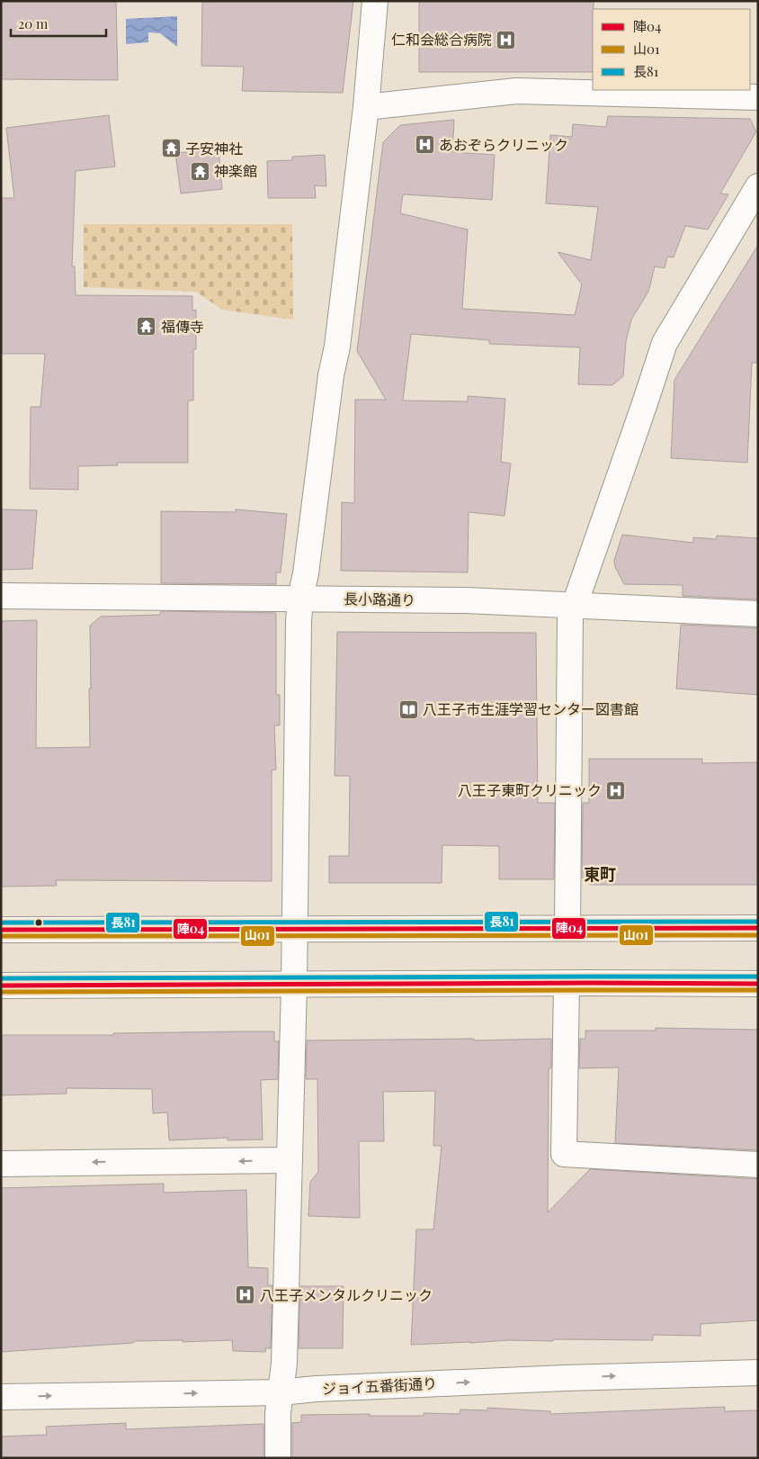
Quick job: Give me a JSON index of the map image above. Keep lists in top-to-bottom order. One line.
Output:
{"streets":{"street":["長小路通り","ジョイ五番街通り"]},"one_way":["ジョイ五番街通り"],"districts":["東町"],"places":{"hospital":["仁和会総合病院","あおぞらクリニック","八王子東町クリニック","八王子メンタルクリニック"],"temple":["子安神社","神楽館","福傳寺"],"library":["八王子市生涯学習センター図書館"]},"lines":["transit line 長81","transit line 陣04","transit line 山01"],"legend":["陣04","山01","長81"],"scale_bar":"20 m"}
